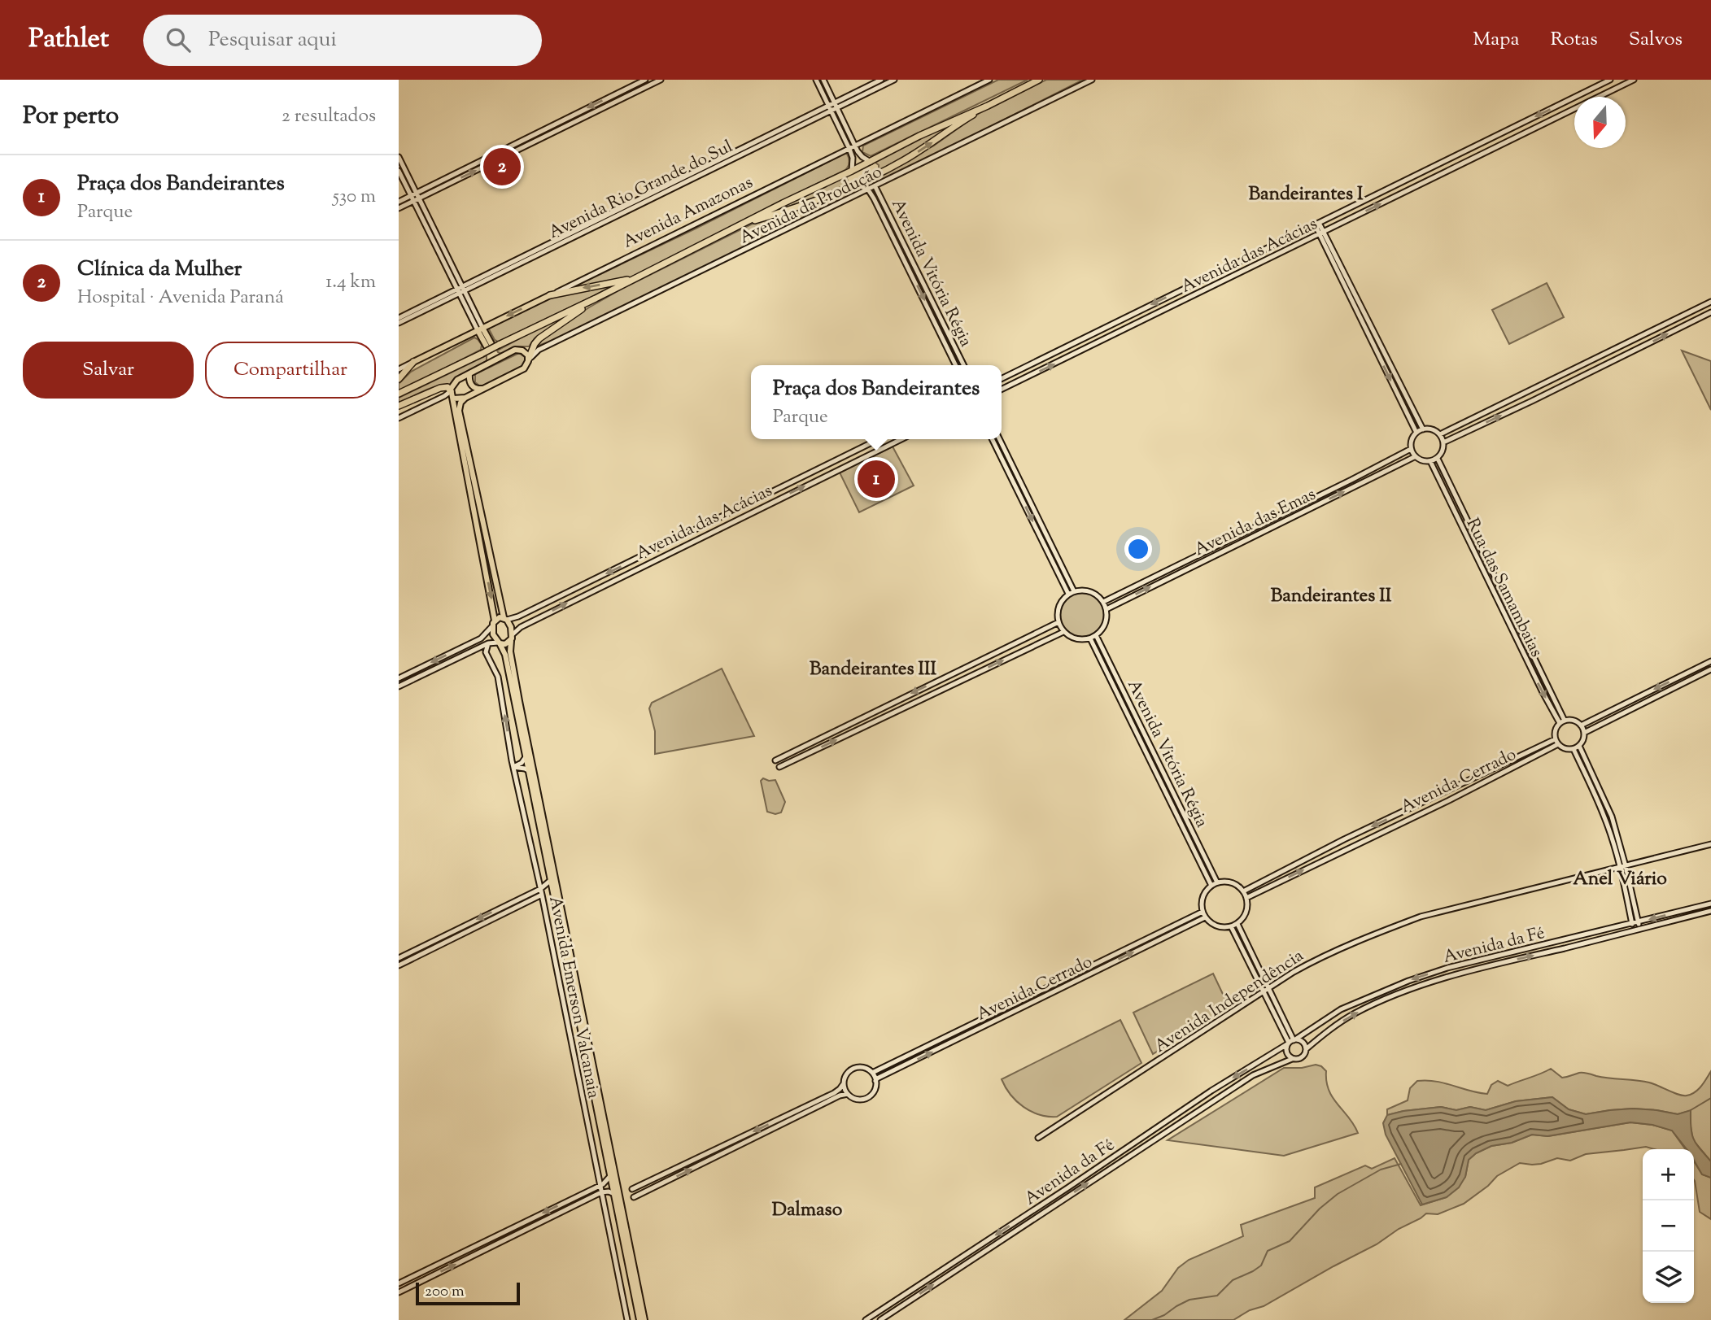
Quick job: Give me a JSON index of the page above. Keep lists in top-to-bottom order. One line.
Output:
{"streets":{"main road":["Avenida Amazonas"],"street":["Avenida Rio Grande do Sul","Avenida da Produção","Avenida das Acácias","Avenida Vitória Régia","Avenida das Emas","Rua das Samambaias","Avenida Cerrado","Avenida da Fé","Avenida Emerson Valcanaia","Avenida Independência"]},"crossings":[["Avenida da Produção","Avenida Vitória Régia"],["Avenida Vitória Régia","Avenida das Emas"],["Avenida Vitória Régia","Avenida Cerrado"],["Avenida das Emas","Rua das Samambaias"],["Rua das Samambaias","Avenida Cerrado"]],"districts":["Bandeirantes I","Bandeirantes II","Bandeirantes III","Anel Viário","Dalmaso"],"scale_bar":"200 m","north":"bottom","page":{"header":"Pathlet","search":"Pesquisar aqui","nav":["Mapa","Rotas","Salvos"],"heading":["Por perto","2 resultados"],"pins":["2","1"],"list":[{"mark":"1","name":"Praça dos Bandeirantes","note":"Parque","value":"530 m"},{"mark":"2","name":"Clínica da Mulher","note":"Hospital · Avenida Paraná","value":"1.4 km"}],"buttons":["Salvar","Compartilhar"],"popup":["Praça dos Bandeirantes","Parque"],"map_buttons":["+","−"],"scale":"200 m"}}
